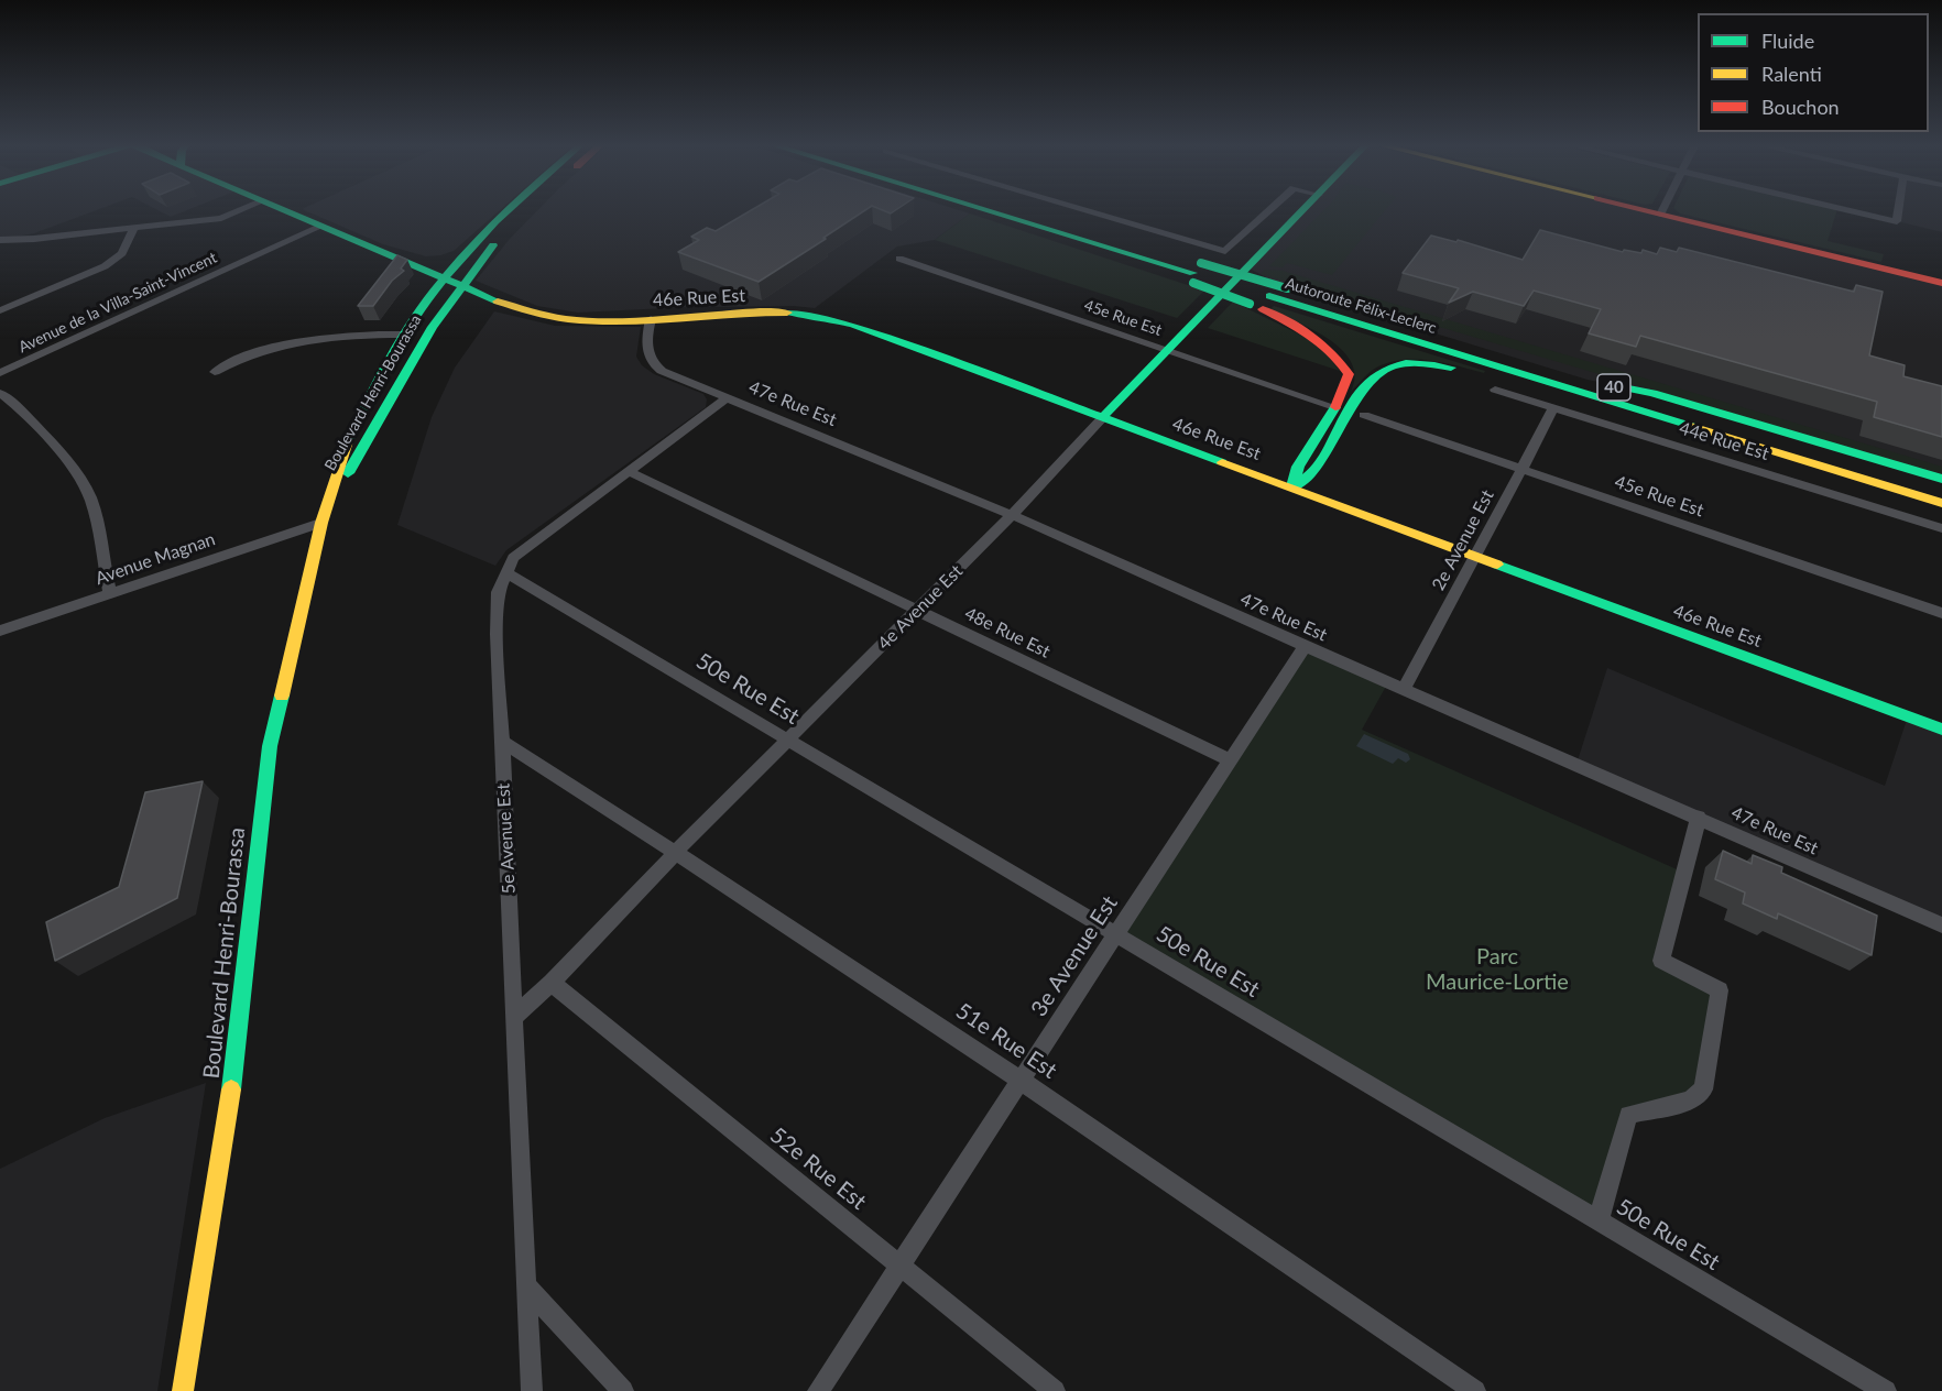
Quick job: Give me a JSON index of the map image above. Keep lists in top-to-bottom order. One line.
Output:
{"streets":{"main road":["46e Rue Est","Autoroute Félix-Leclerc","40","Boulevard Henri-Bourassa","4e Avenue Est"],"street":["Avenue de la Villa-Saint-Vincent","45e Rue Est","47e Rue Est","44e Rue Est","2e Avenue Est","Avenue Magnan","48e Rue Est","50e Rue Est","5e Avenue Est","3e Avenue Est","51e Rue Est","52e Rue Est"]},"crossings":[["46e Rue Est","Avenue de la Villa-Saint-Vincent"],["46e Rue Est","Boulevard Henri-Bourassa"],["46e Rue Est","47e Rue Est"],["46e Rue Est","2e Avenue Est"],["46e Rue Est","4e Avenue Est"],["45e Rue Est","2e Avenue Est"],["45e Rue Est","4e Avenue Est"],["Boulevard Henri-Bourassa","Avenue Magnan"],["47e Rue Est","2e Avenue Est"],["47e Rue Est","4e Avenue Est"],["47e Rue Est","5e Avenue Est"],["47e Rue Est","3e Avenue Est"],["44e Rue Est","2e Avenue Est"],["4e Avenue Est","48e Rue Est"],["4e Avenue Est","50e Rue Est"],["4e Avenue Est","5e Avenue Est"],["4e Avenue Est","51e Rue Est"],["4e Avenue Est","52e Rue Est"],["48e Rue Est","5e Avenue Est"],["48e Rue Est","3e Avenue Est"],["50e Rue Est","5e Avenue Est"],["50e Rue Est","3e Avenue Est"],["5e Avenue Est","51e Rue Est"],["3e Avenue Est","51e Rue Est"],["3e Avenue Est","52e Rue Est"]],"parks":["Parc Maurice-Lortie"],"legend":["Fluide","Ralenti","Bouchon"]}
